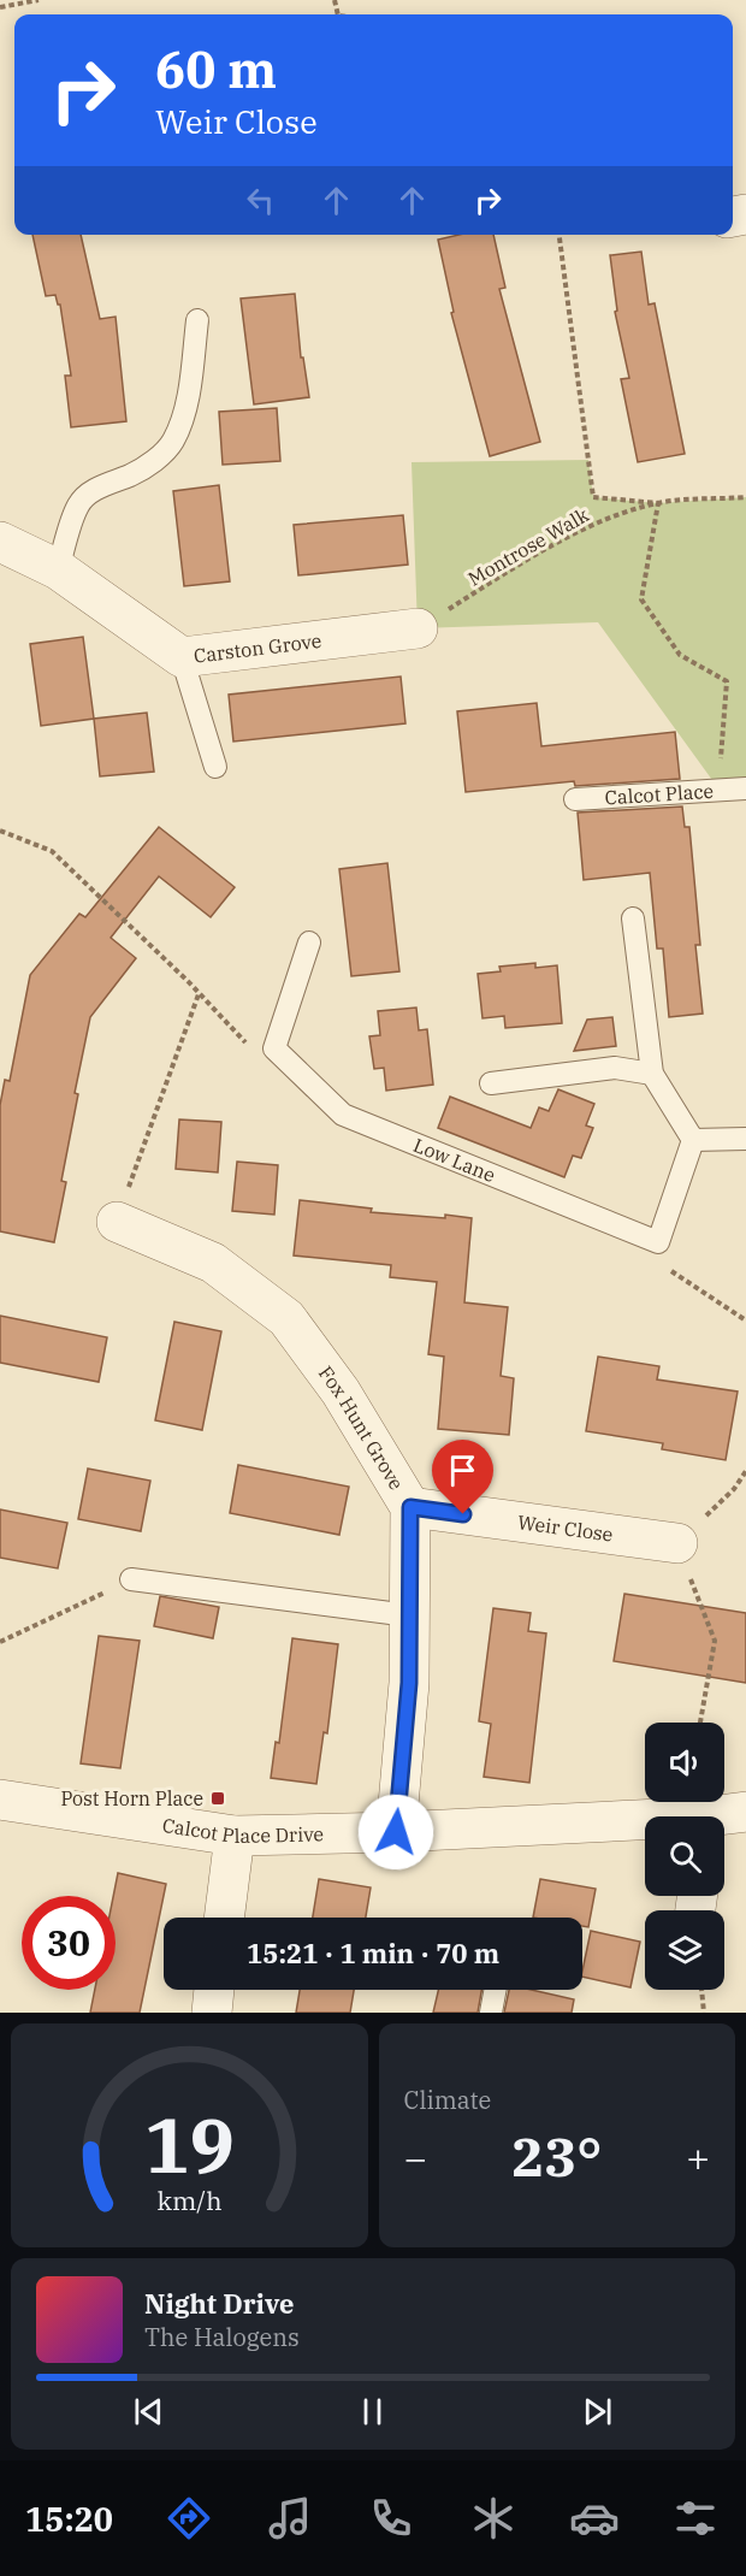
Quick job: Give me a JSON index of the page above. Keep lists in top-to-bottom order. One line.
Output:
{"streets":{"street":["Carston Grove","Fox Hunt Grove","Weir Close","Calcot Place Drive"],"lane":["Calcot Place","Low Lane"],"path":["Montrose Walk"]},"crossings":[["Montrose Walk","Carston Grove"],["Fox Hunt Grove","Weir Close"],["Fox Hunt Grove","Calcot Place Drive"]],"places":{"transit":["Post Horn Place"]},"page":{"turn":["60 m","Weir Close"],"limit":"30","trip":"15:21 · 1 min · 70 m","tile":"Climate","heat":["−","23°","+"],"song":["Night Drive","The Halogens"],"tabs":"15:20","gauge":["19","km/h"]}}
